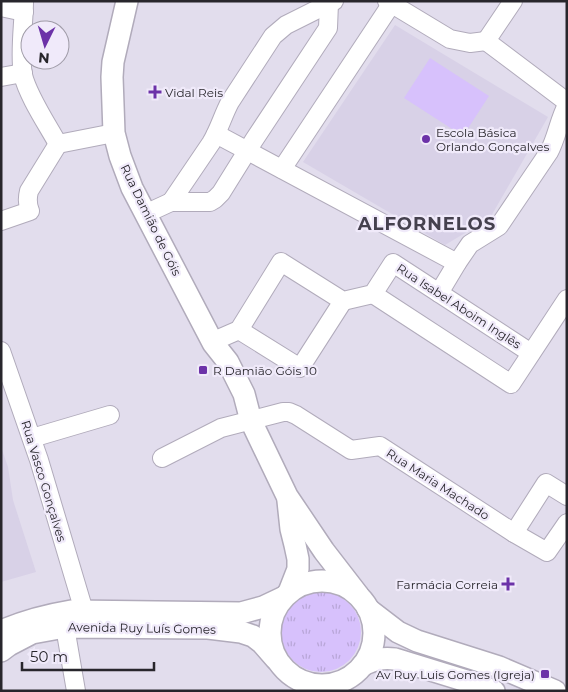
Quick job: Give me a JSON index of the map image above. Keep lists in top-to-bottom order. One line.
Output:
{"streets":{"street":["Rua Damião de Góis","Rua Isabel Aboim Inglês","Rua Vasco Gonçalves","Rua Maria Machado","Avenida Ruy Luís Gomes"]},"crossings":[["Rua Damião de Góis","Rua Maria Machado"],["Rua Damião de Góis","Avenida Ruy Luís Gomes"],["Rua Vasco Gonçalves","Avenida Ruy Luís Gomes"]],"districts":["ALFORNELOS"],"places":{"health":["Vidal Reis","Farmácia Correia"],"other":["Escola Básica Orlando Gonçalves"],"transit":["R Damião Góis 10","Av Ruy Luis Gomes (Igreja)"]},"scale_bar":"50 m","north":"bottom"}
